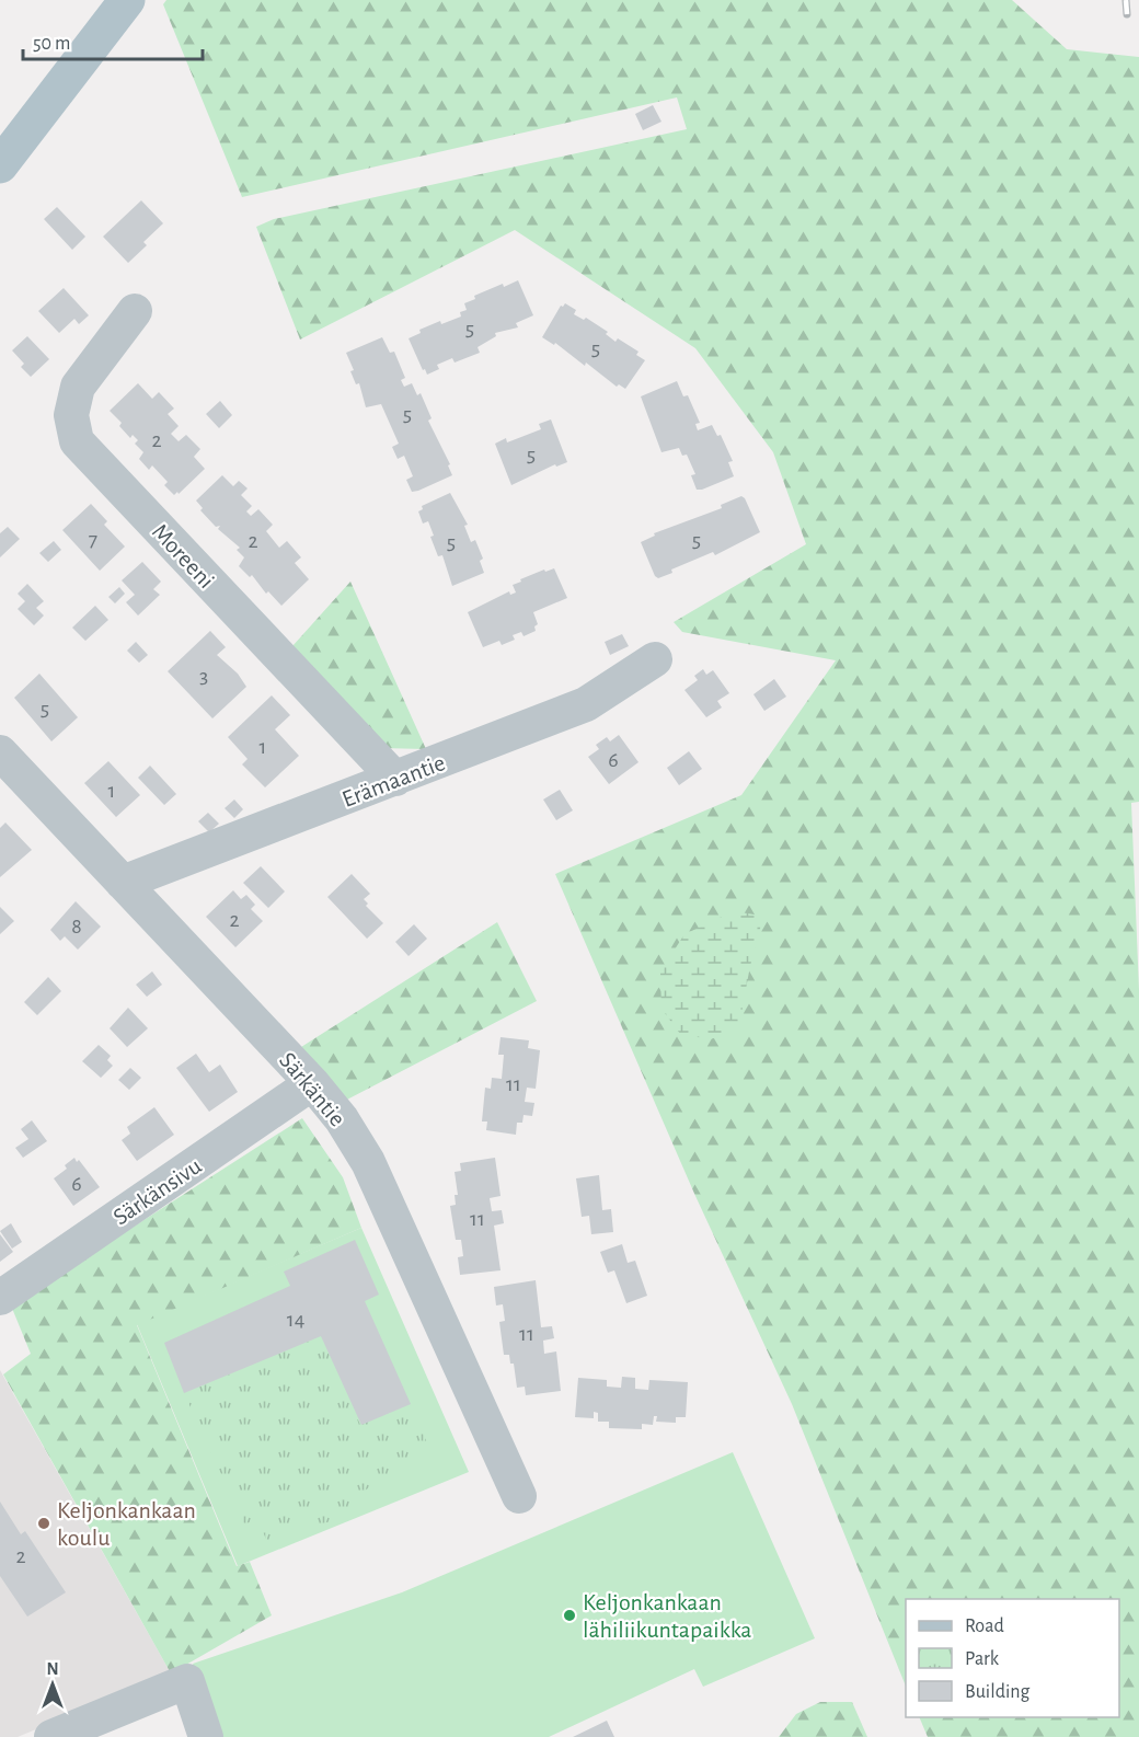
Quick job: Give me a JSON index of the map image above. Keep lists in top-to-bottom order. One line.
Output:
{"streets":{"street":["Moreeni","Erämaantie","Särkäntie","Särkänsivu"]},"crossings":[["Moreeni","Erämaantie"],["Erämaantie","Särkäntie"],["Särkäntie","Särkänsivu"]],"places":["Keljonkankaan koulu","Keljonkankaan lähiliikuntapaikka"],"house_numbers":["5","5","5","2","5","7","5","2","5","3","5","1","6","1","2","8","11","6","11","14","11","2"],"legend":["Road","Park","Building"],"scale_bar":"50 m","north":"top"}
